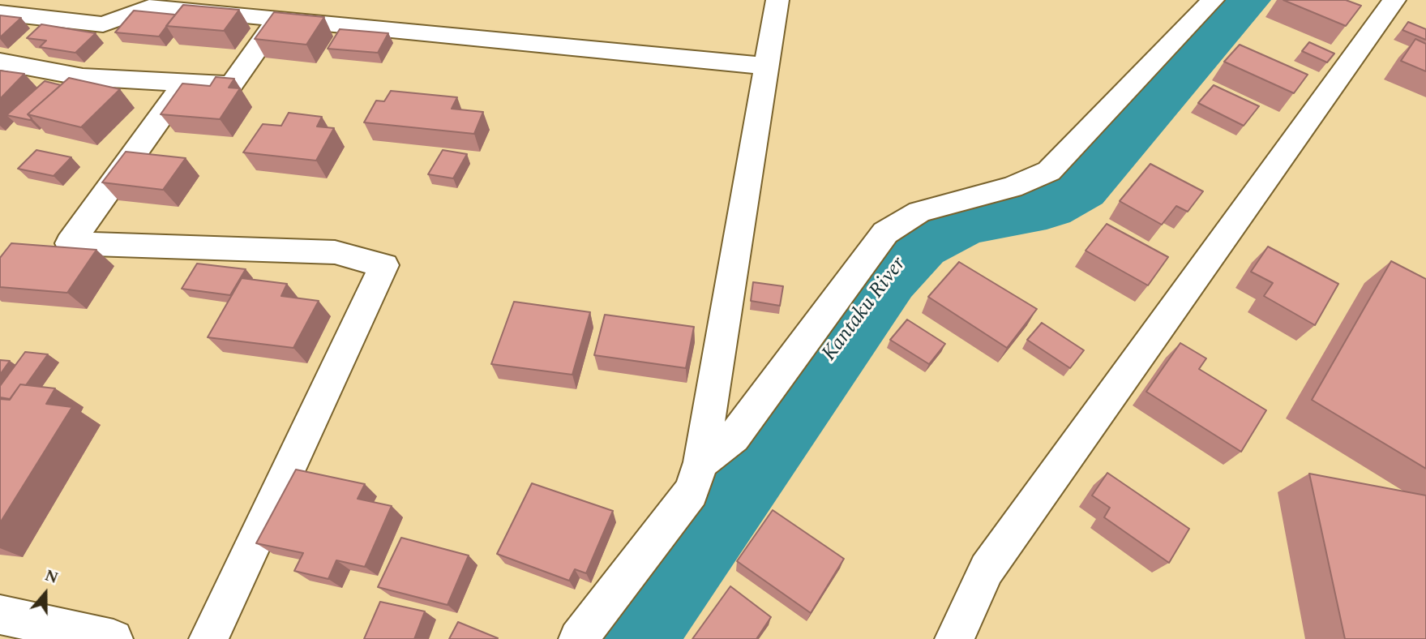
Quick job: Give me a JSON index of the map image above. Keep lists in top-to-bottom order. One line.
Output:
{"water":["Kantaku River"],"north":"top"}
